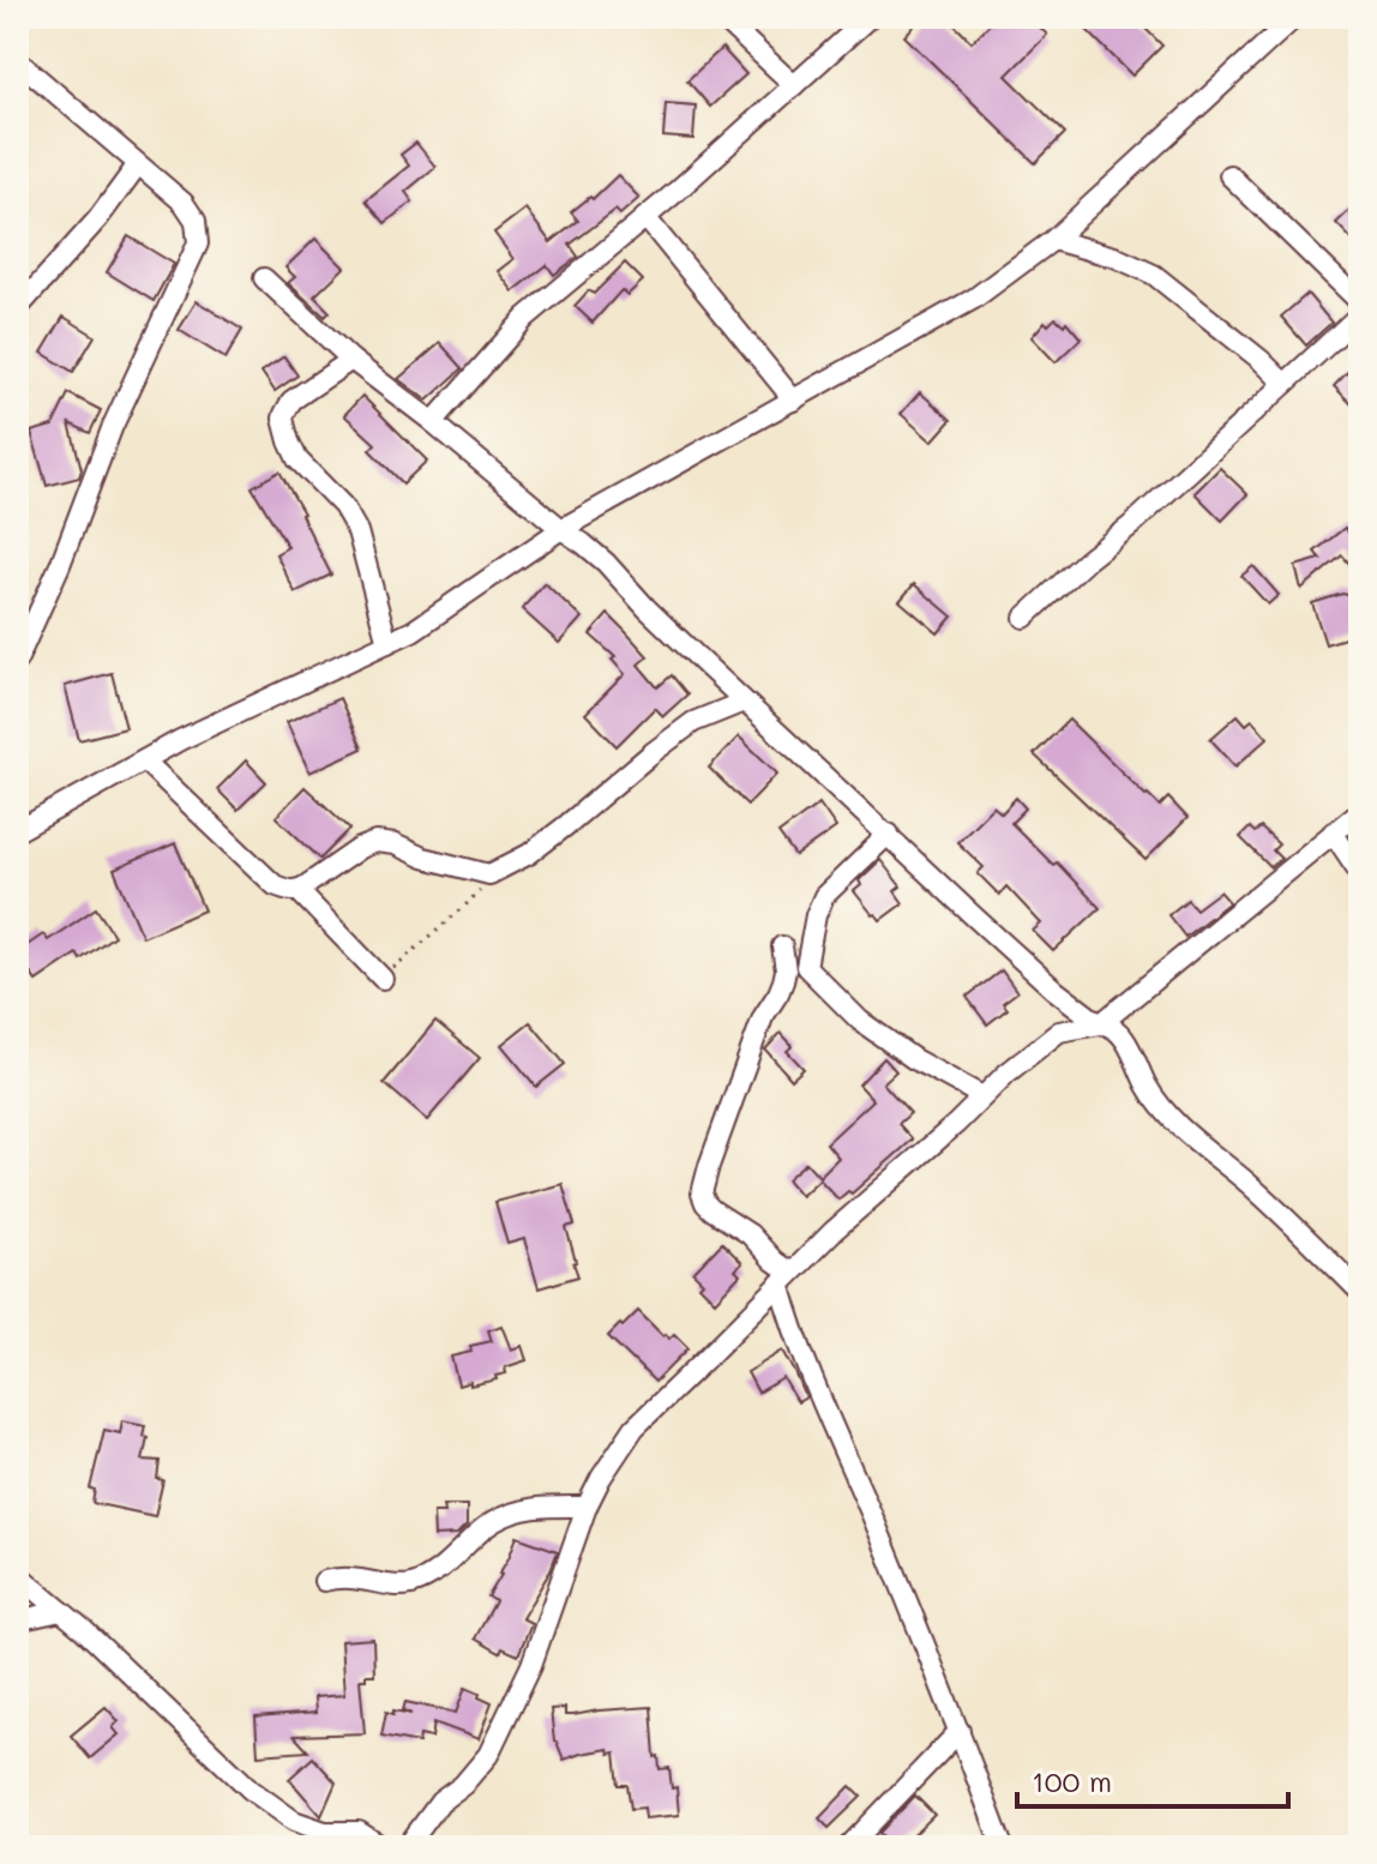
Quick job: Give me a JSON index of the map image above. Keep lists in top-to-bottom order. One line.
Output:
{"scale_bar":"100 m"}
